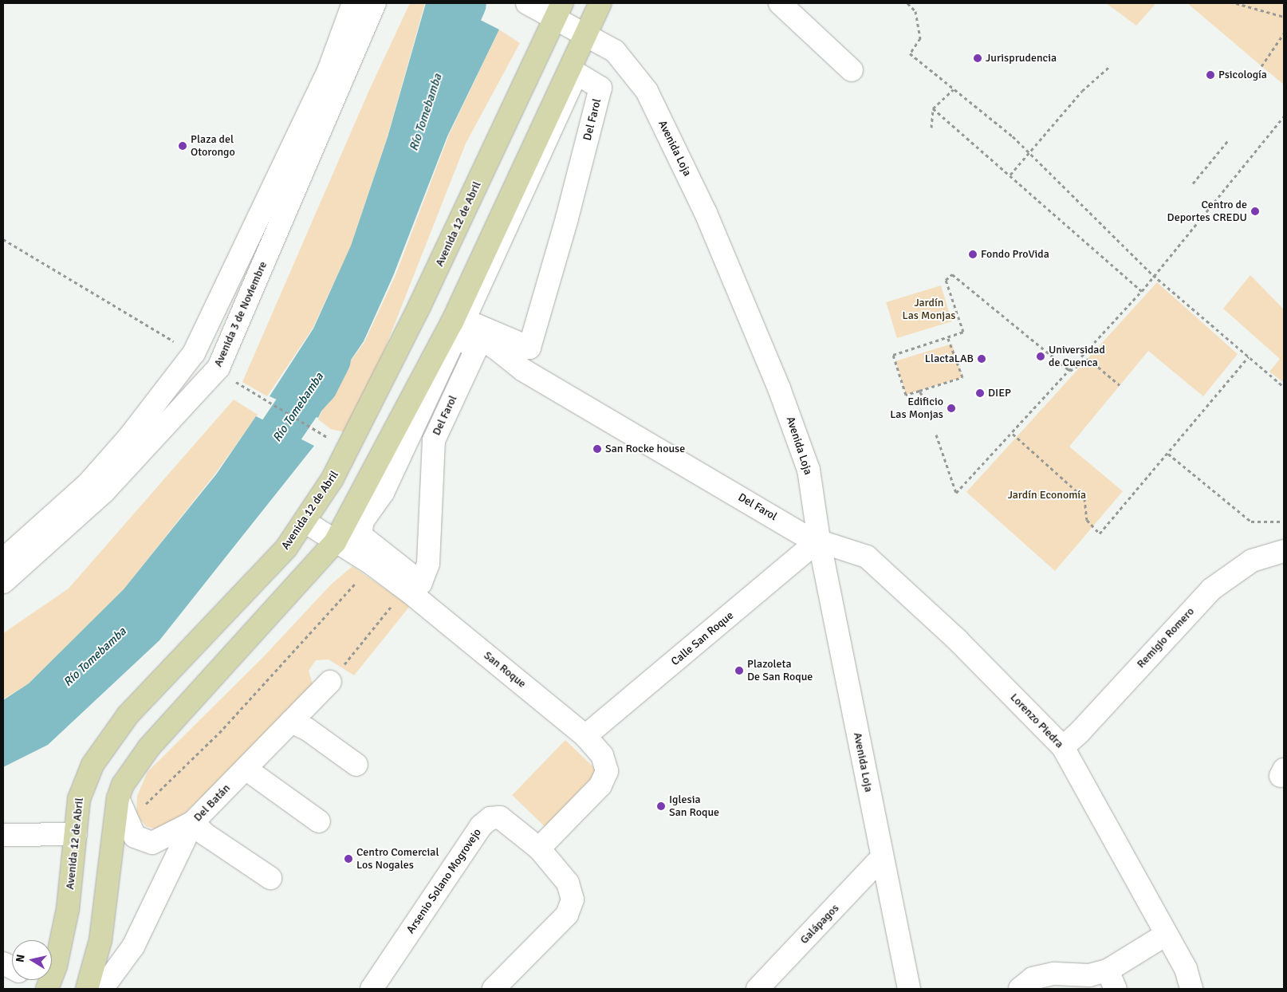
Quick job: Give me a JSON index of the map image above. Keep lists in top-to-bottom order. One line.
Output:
{"streets":{"main road":["Avenida 12 de Abril"],"street":["Del Farol","Avenida Loja","Avenida 3 de Noviembre","Remigio Romero","Calle San Roque","San Roque","Lorenzo Piedra","Del Batán","Arsenio Solano Mogrovejo","Galápagos"]},"crossings":[["Del Farol","Avenida Loja"],["Del Farol","Calle San Roque"],["Del Farol","Lorenzo Piedra"],["Avenida Loja","Avenida 12 de Abril"],["Avenida Loja","Calle San Roque"],["Avenida Loja","Lorenzo Piedra"],["Avenida Loja","Galápagos"],["Avenida 12 de Abril","San Roque"],["Remigio Romero","Lorenzo Piedra"],["Calle San Roque","San Roque"],["Calle San Roque","Lorenzo Piedra"],["San Roque","Arsenio Solano Mogrovejo"]],"water":["Río Tomebamba"],"parks":["Jardín Las Monjas","Jardín Economía"],"places":["Jurisprudencia","Psicología","Plaza del Otorongo","Centro de Deportes CREDU","Fondo ProVida","Universidad de Cuenca","LlactaLAB","DIEP","Edificio Las Monjas","San Rocke house","Plazoleta De San Roque","Iglesia San Roque","Centro Comercial Los Nogales"],"north":"left"}
